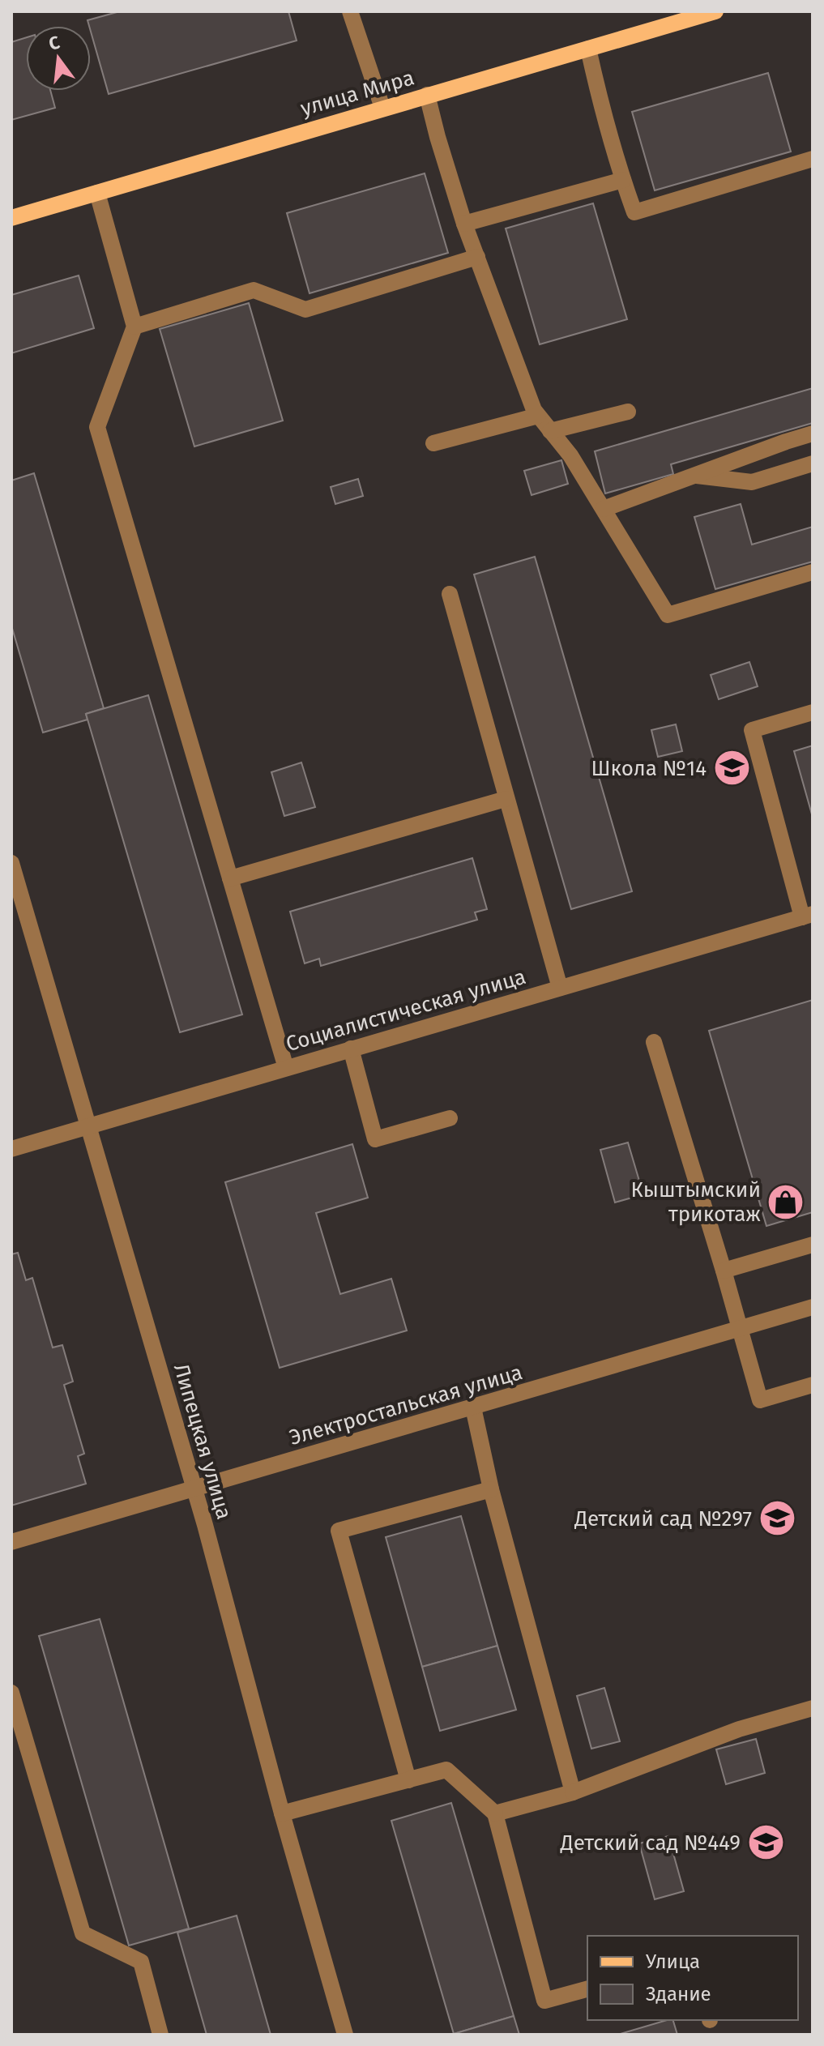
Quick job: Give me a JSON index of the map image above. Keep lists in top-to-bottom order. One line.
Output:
{"streets":{"main road":["улица Мира"],"street":["Социалистическая улица","Электростальская улица","Липецкая улица"]},"crossings":[["Социалистическая улица","Липецкая улица"],["Электростальская улица","Липецкая улица"]],"places":{"school or university":["Школа №14","Детский сад №297","Детский сад №449"],"shop":["Кыштымский трикотаж"]},"legend":["Улица","Здание"],"north":"top"}
